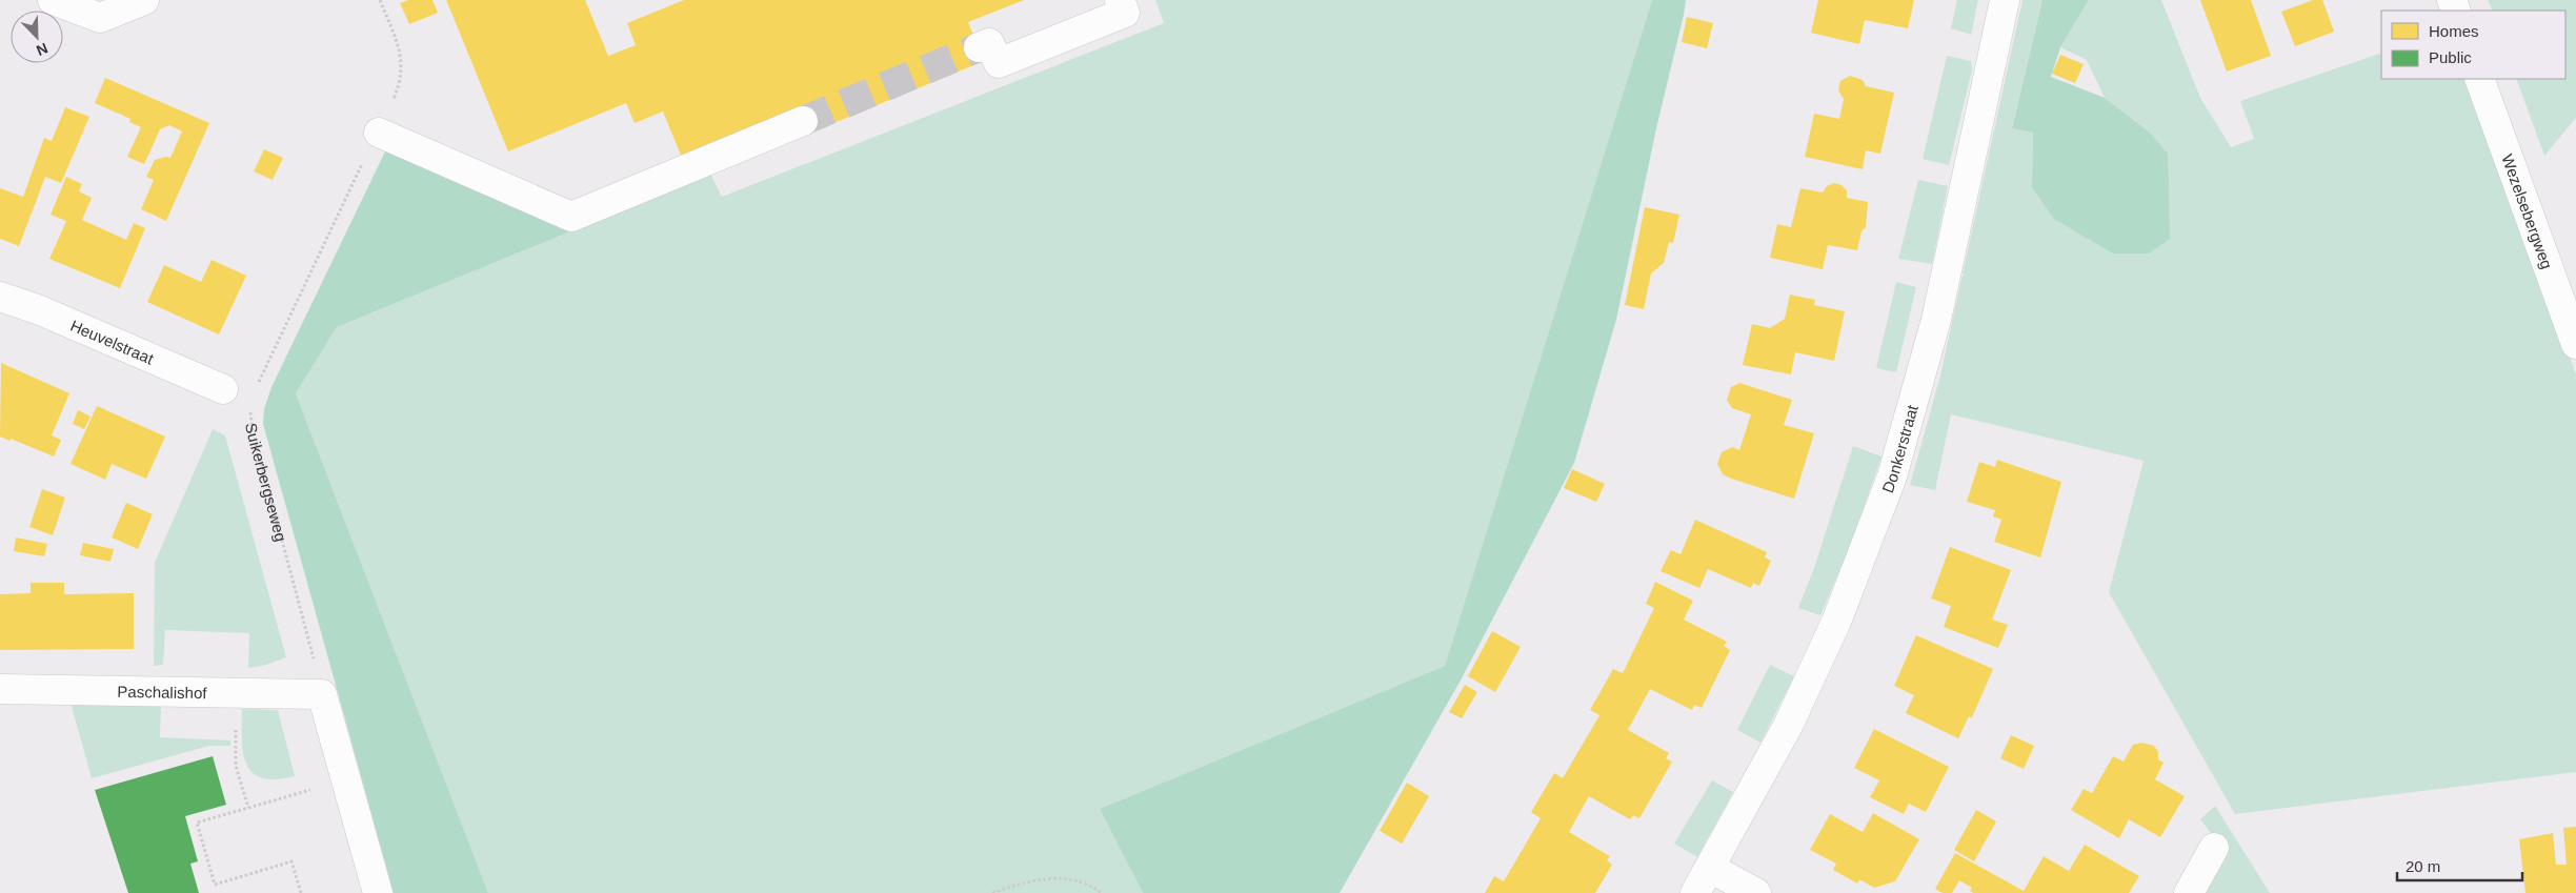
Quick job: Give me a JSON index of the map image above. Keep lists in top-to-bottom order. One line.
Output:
{"streets":{"street":["Wezelsebergweg","Heuvelstraat","Donkerstraat","Paschalishof"],"path":["Suikerbergseweg"]},"crossings":[["Suikerbergseweg","Paschalishof"]],"legend":["Homes","Public"],"scale_bar":"20 m","north":"bottom right"}
